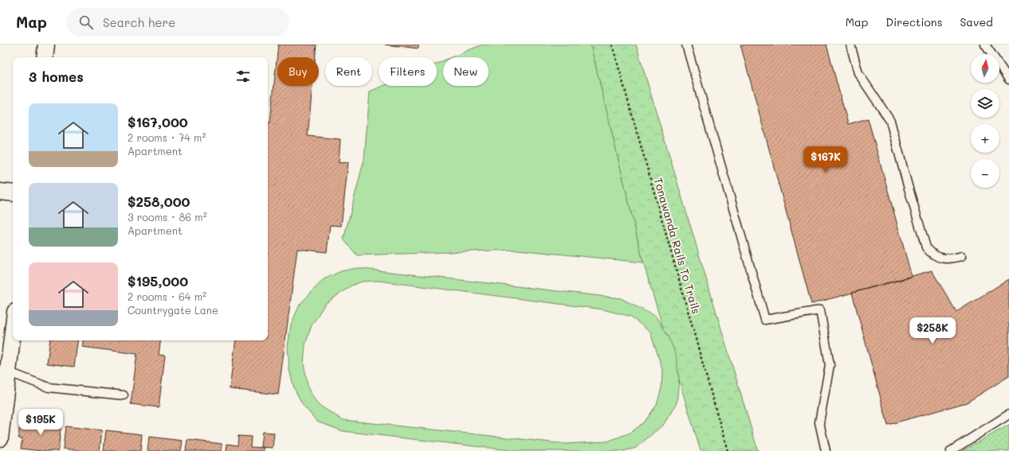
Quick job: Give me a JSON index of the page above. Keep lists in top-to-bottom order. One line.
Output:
{"streets":{"path":["Tonawanda Rails To Trails"]},"north":"top","page":{"header":"Map","search":"Search here","nav":["Map","Directions","Saved"],"map_buttons":["+","−"],"chip":["Buy","Rent","Filters","New"],"heading":"3 homes","list":[{"name":"$167,000","note":"2 rooms · 74 m² · Apartment"},{"name":"$258,000","note":"3 rooms · 86 m² · Apartment"},{"name":"$195,000","note":"2 rooms · 64 m² · Countrygate Lane"}],"price":["$167K","$258K","$195K"]}}
